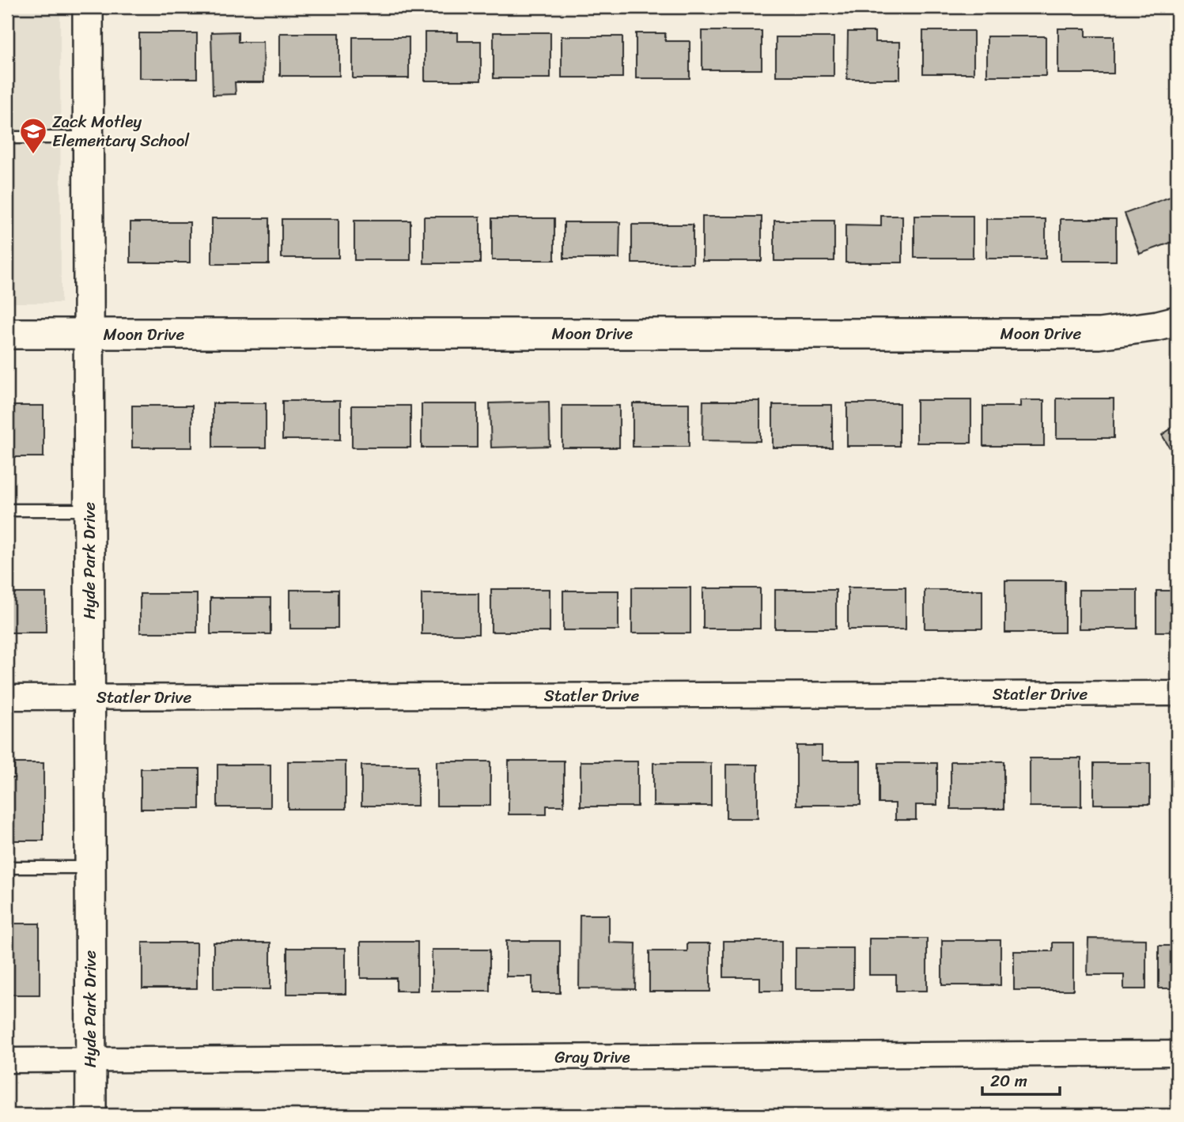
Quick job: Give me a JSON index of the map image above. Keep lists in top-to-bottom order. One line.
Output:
{"streets":{"street":["Moon Drive","Hyde Park Drive","Statler Drive","Gray Drive"]},"crossings":[["Moon Drive","Hyde Park Drive"],["Hyde Park Drive","Statler Drive"],["Hyde Park Drive","Gray Drive"]],"places":{"school or university":["Zack Motley Elementary School"]},"scale_bar":"20 m"}
